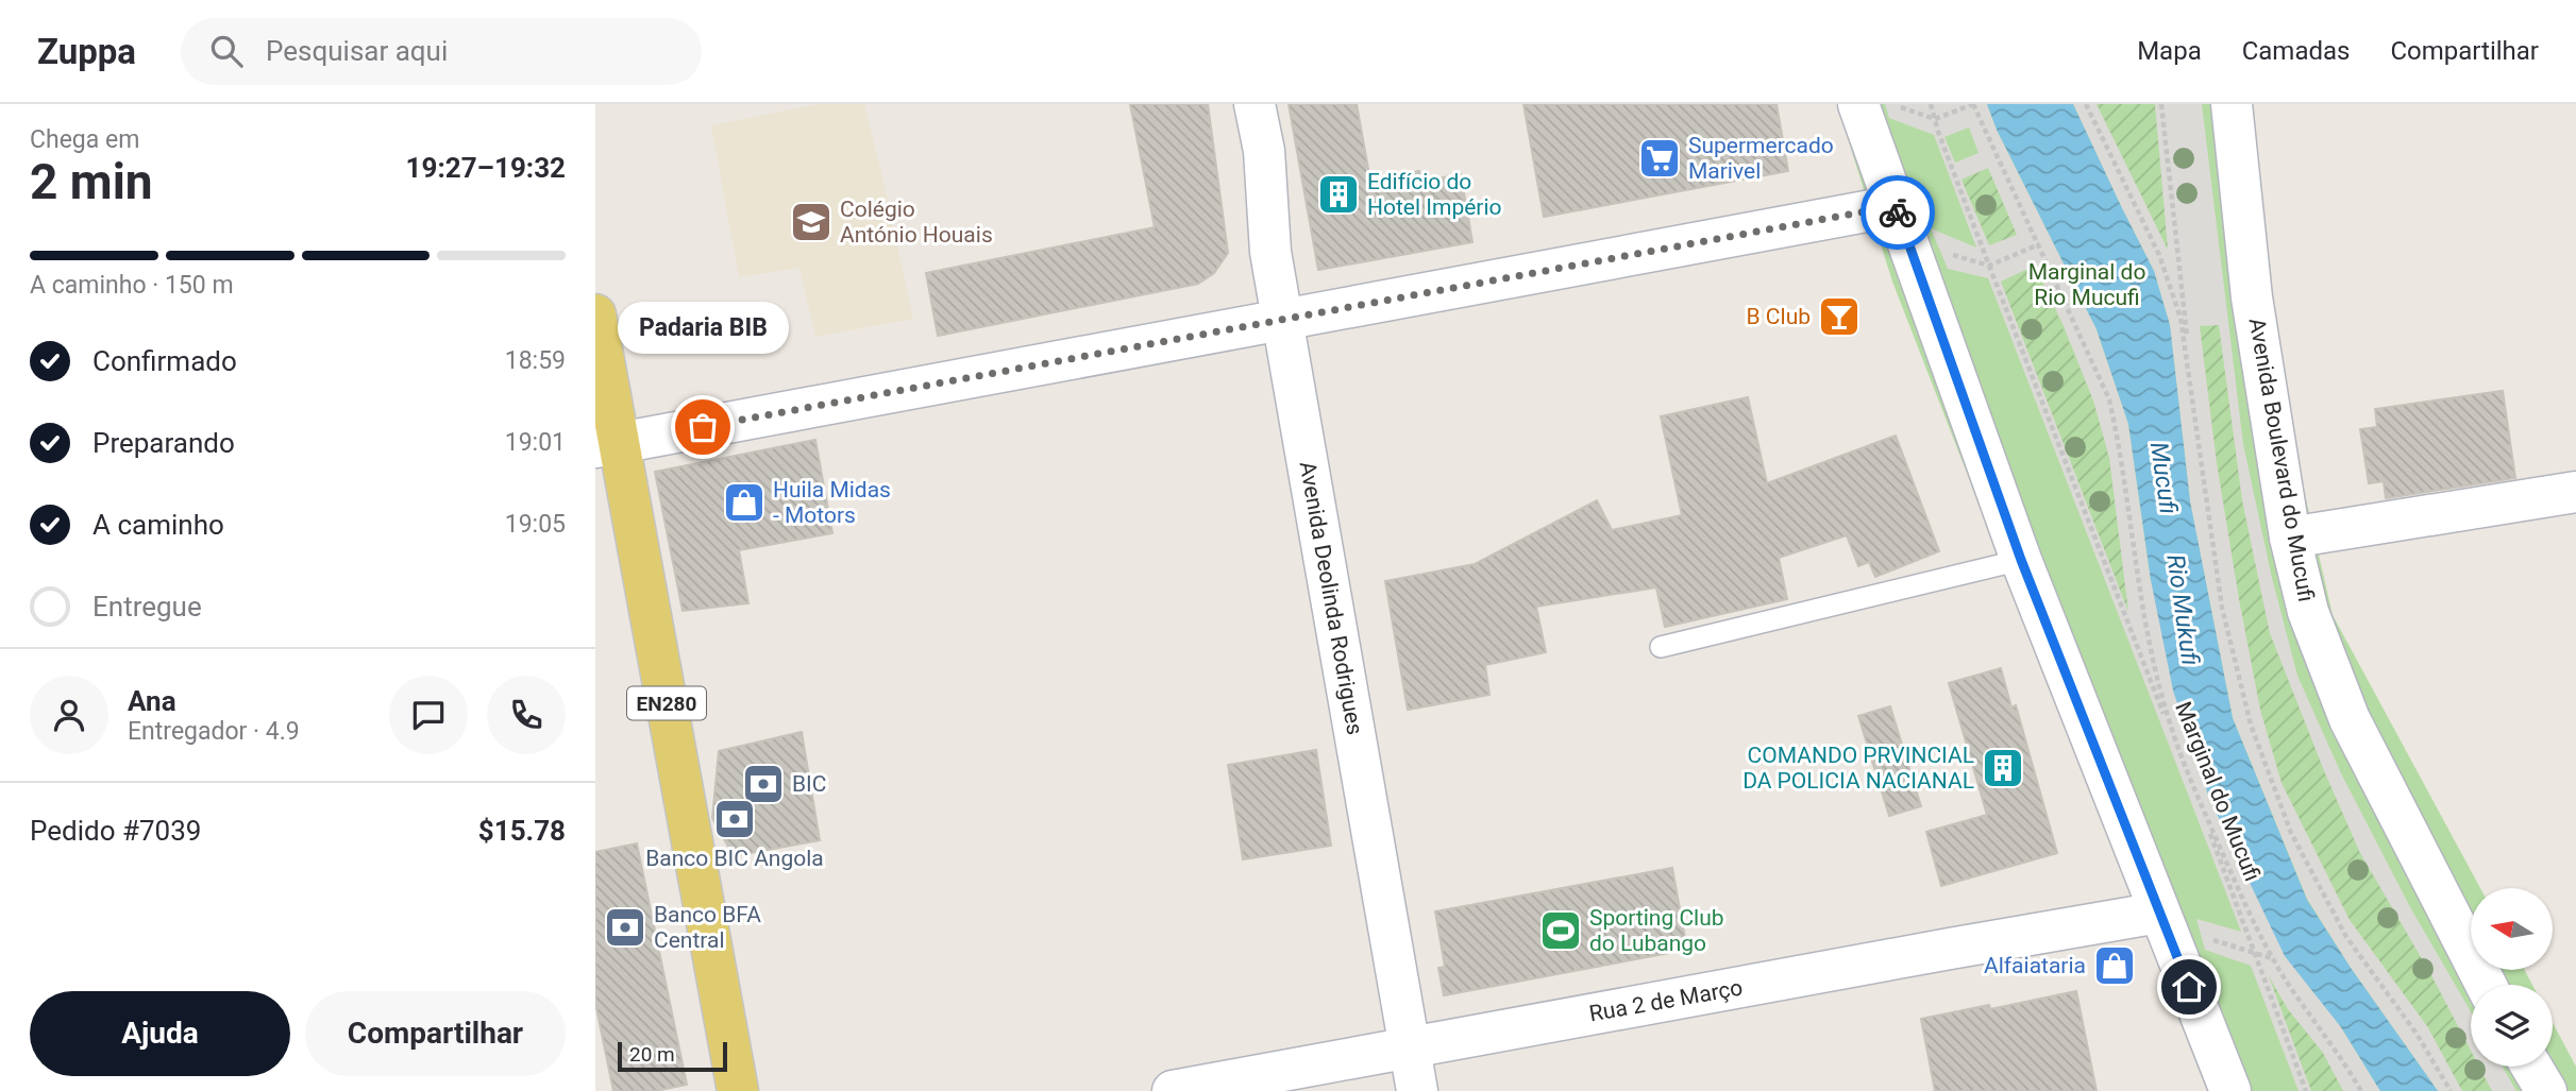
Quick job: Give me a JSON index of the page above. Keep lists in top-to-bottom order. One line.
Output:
{"streets":{"main road":["EN280"],"street":["Avenida Boulevard do Mucufi","Avenida Deolinda Rodrigues","Rua 2 de Março"],"path":["Marginal do Mucufi"]},"crossings":[["Avenida Deolinda Rodrigues","Rua 2 de Março"]],"water":["Mucufi","Rio Mukufi"],"parks":["Marginal do Rio Mucufi"],"places":{"supermarket":["Supermercado Marivel"],"building":["Edifício do Hotel Império","COMANDO PRVINCIAL DA POLICIA NACIANAL"],"school or university":["Colégio António Houais"],"bar":["B Club"],"other":["Padaria BIB"],"shop":["Huila Midas - Motors","Alfaiataria"],"bank":["BIC","Banco BIC Angola","Banco BFA Central"],"sports":["Sporting Club do Lubango"]},"scale_bar":"20 m","north":"left","page":{"header":"Zuppa","search":"Pesquisar aqui","nav":["Mapa","Camadas","Compartilhar"],"heading":["2 min","Chega em","19:27–19:32"],"panel":["Ana","Entregador · 4.9","Pedido #7039","$15.78"],"bar":"A caminho · 150 m","bubble":"Padaria BIB","list":[["Confirmado","18:59"],["Preparando","19:01"],["A caminho","19:05"],"Entregue"],"buttons":["Ajuda","Compartilhar"],"scale":"20 m"}}
